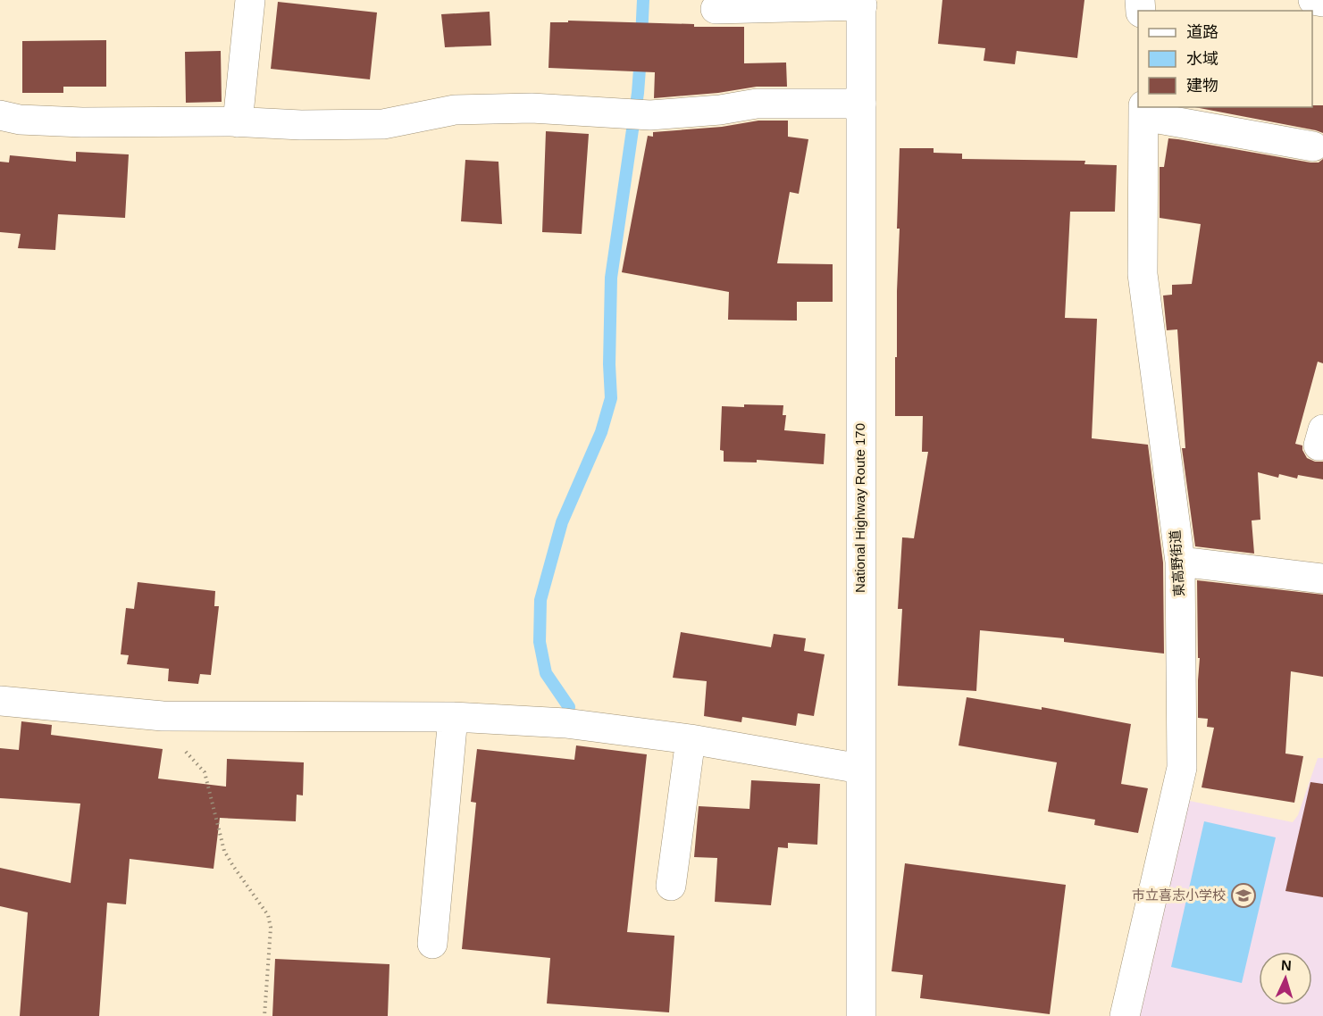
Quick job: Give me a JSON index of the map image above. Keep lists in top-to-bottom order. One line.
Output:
{"streets":{"main road":["National Highway Route 170","東高野街道"]},"places":{"school or university":["市立喜志小学校"]},"legend":["道路","水域","建物"],"north":"top"}
